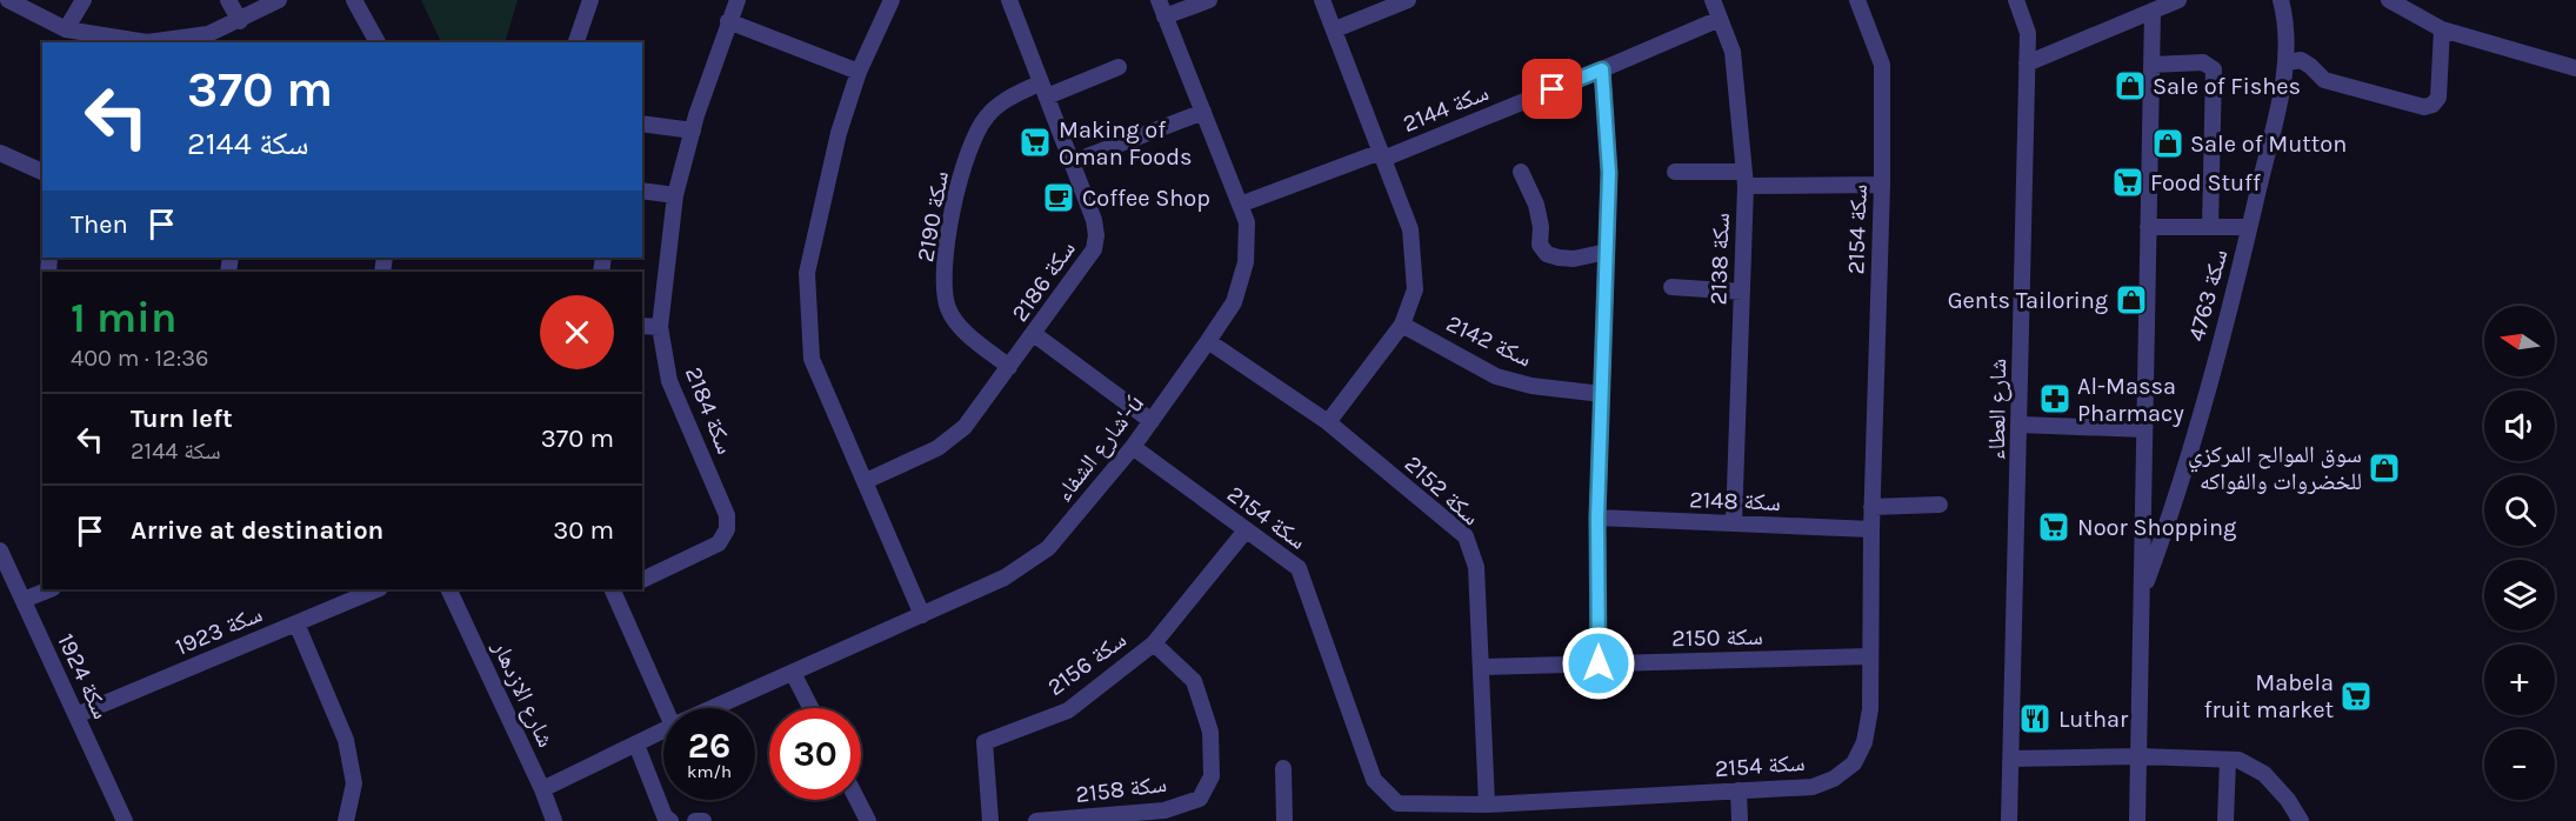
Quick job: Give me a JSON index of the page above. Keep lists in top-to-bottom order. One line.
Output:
{"streets":{"street":["سكة 2144","سكة 2190","سكة 2154","سكة 2138","سكة 2186","سكة 4763","سكة 2142","شارع العطاء","سكة 2184","شارع الشفاء'-ú","سكة 2152","سكة 2148","سكة 1923","سكة 2150","سكة 2156","سكة 1924","شارع الازدهار","سكة 2158"]},"crossings":[["سكة 2144","سكة 2138"],["سكة 2144","شارع الشفاء'-ú"],["سكة 2190","سكة 2186"],["سكة 2154","شارع الشفاء'-ú"],["سكة 2154","سكة 2152"],["سكة 2154","سكة 2148"],["سكة 2154","سكة 2150"],["سكة 2154","سكة 2156"],["سكة 2138","سكة 2148"],["شارع الشفاء'-ú","سكة 2152"],["شارع الشفاء'-ú","شارع الازدهار"],["سكة 2152","سكة 2150"],["سكة 1923","سكة 1924"],["سكة 2156","سكة 2158"]],"places":{"shop":["Sale of Fishes","Sale of Mutton","Gents Tailoring","سوق الموالح المركزي للخضروات والفواكه"],"supermarket":["Making of Oman Foods","Food Stuff","Noor Shopping","Mabela fruit market"],"cafe":["Coffee Shop"],"pharmacy":["Al-Massa Pharmacy"],"restaurant":["Luthar"]},"north":"left","page":{"turn":["370 m","سكة 2144"],"then":"Then","heading":["1 min","400 m · 12:36"],"map_buttons":["+","−"],"list":[{"name":"Turn left","note":"سكة 2144","value":"370 m"},{"name":"Arrive at destination","value":"30 m"}],"speed":"26 km/h","limit":"30"}}
